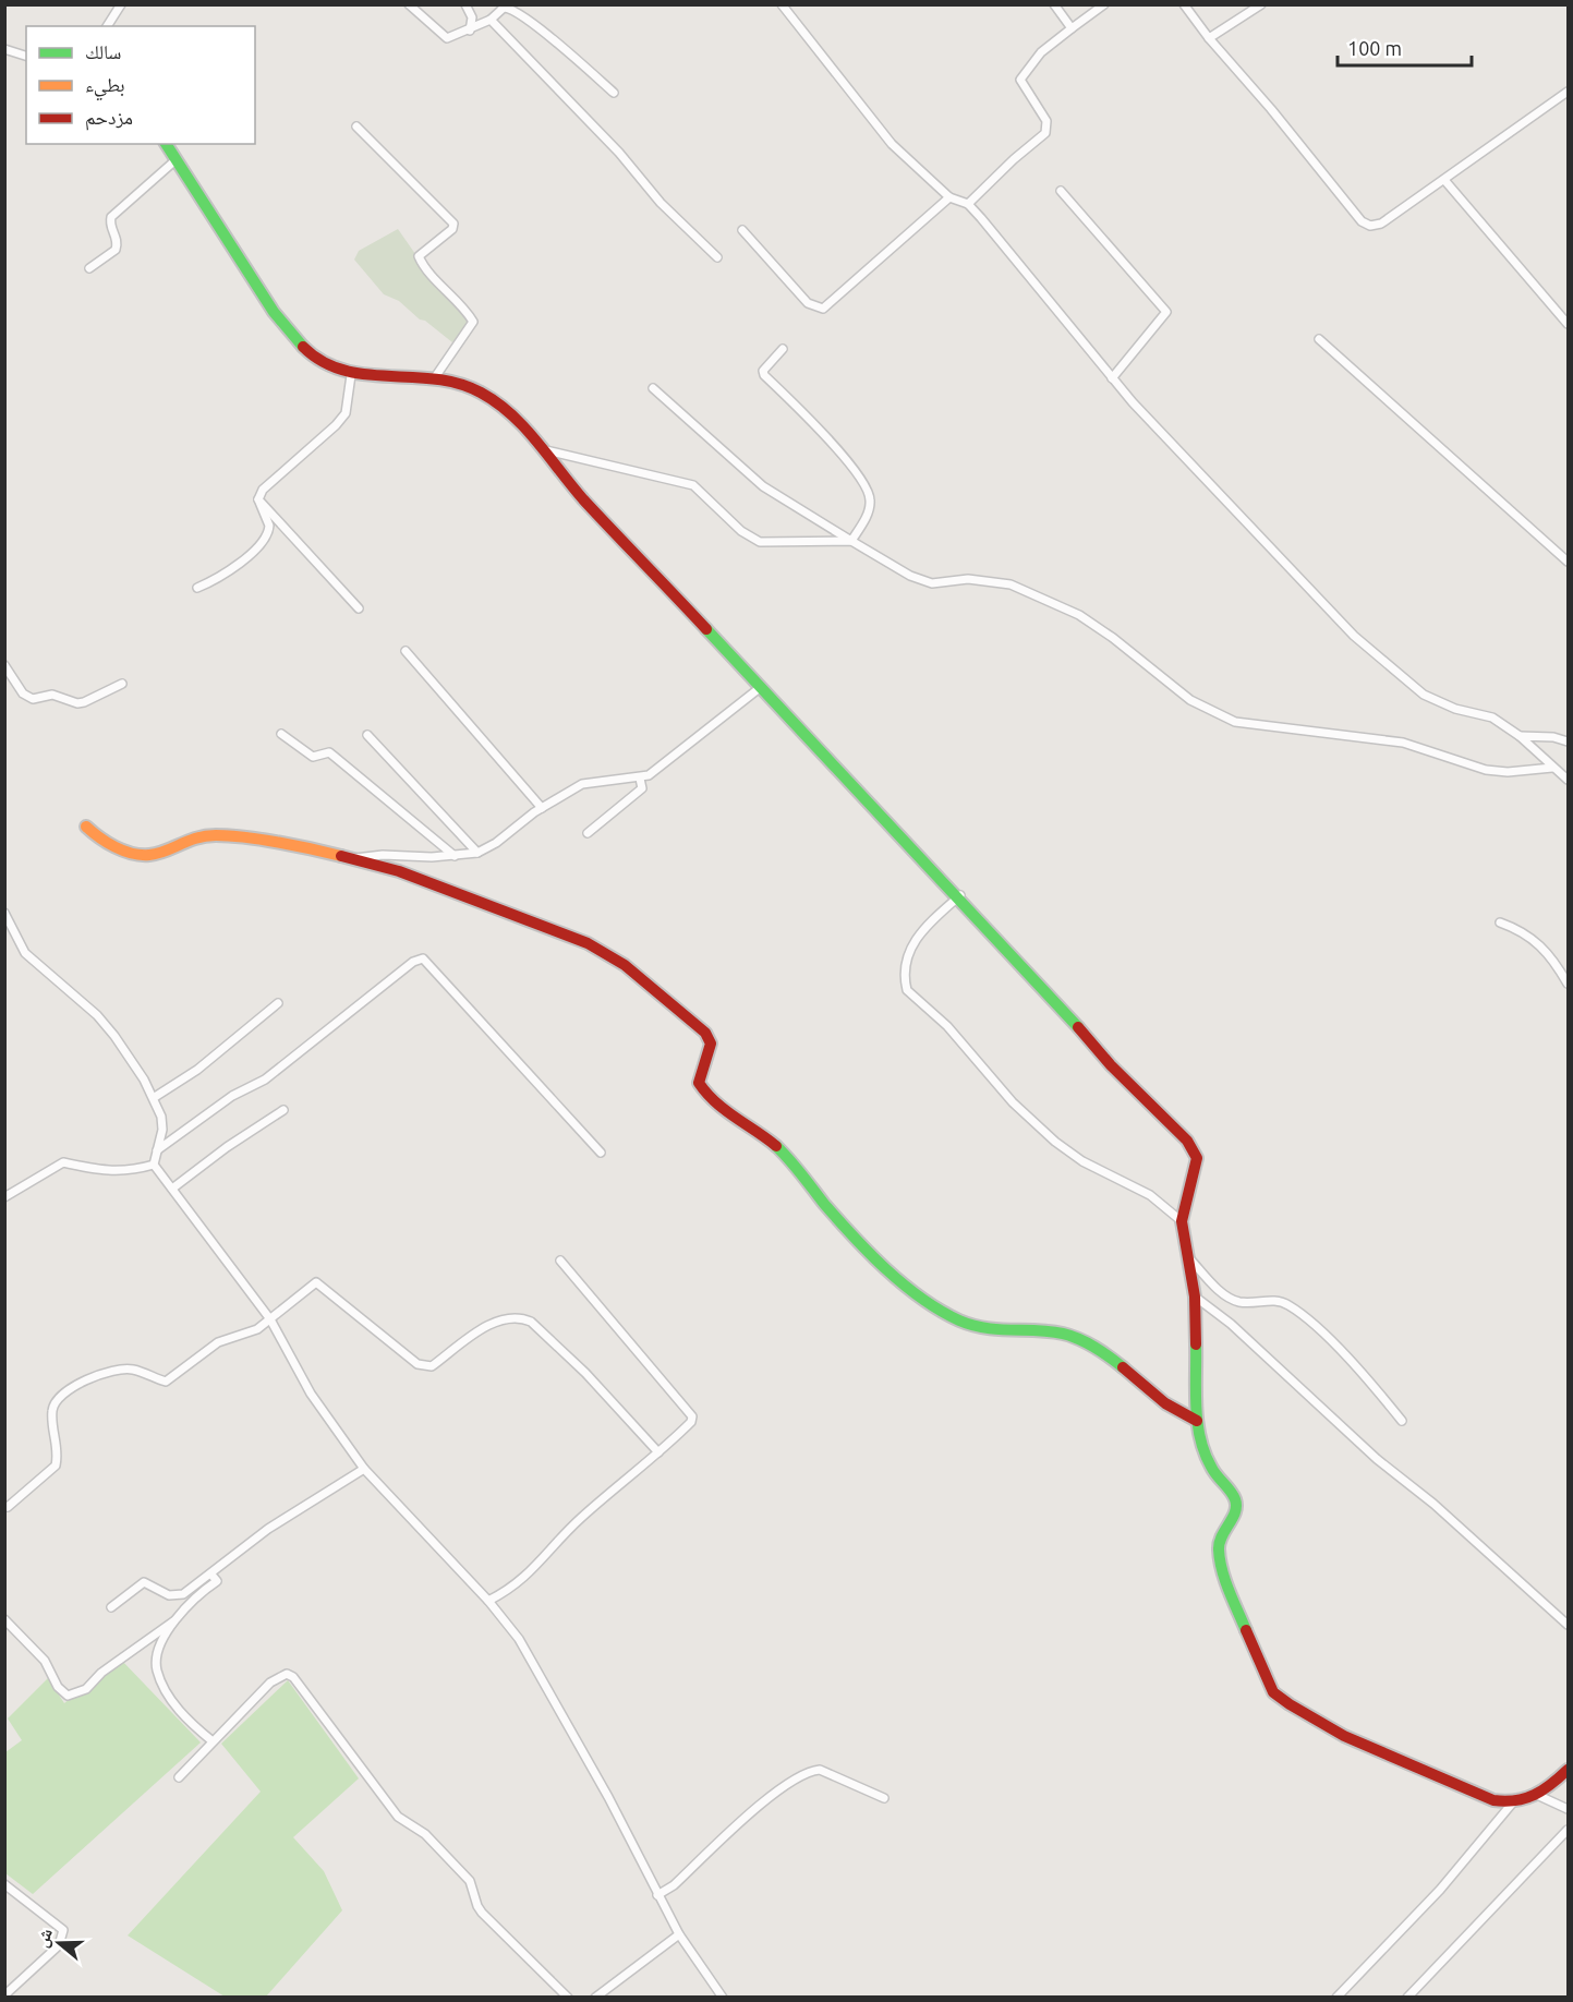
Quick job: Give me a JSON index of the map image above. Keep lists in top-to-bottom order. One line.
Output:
{"legend":["سالك","بطيء","مزدحم"],"scale_bar":"100 m","north":"left"}
